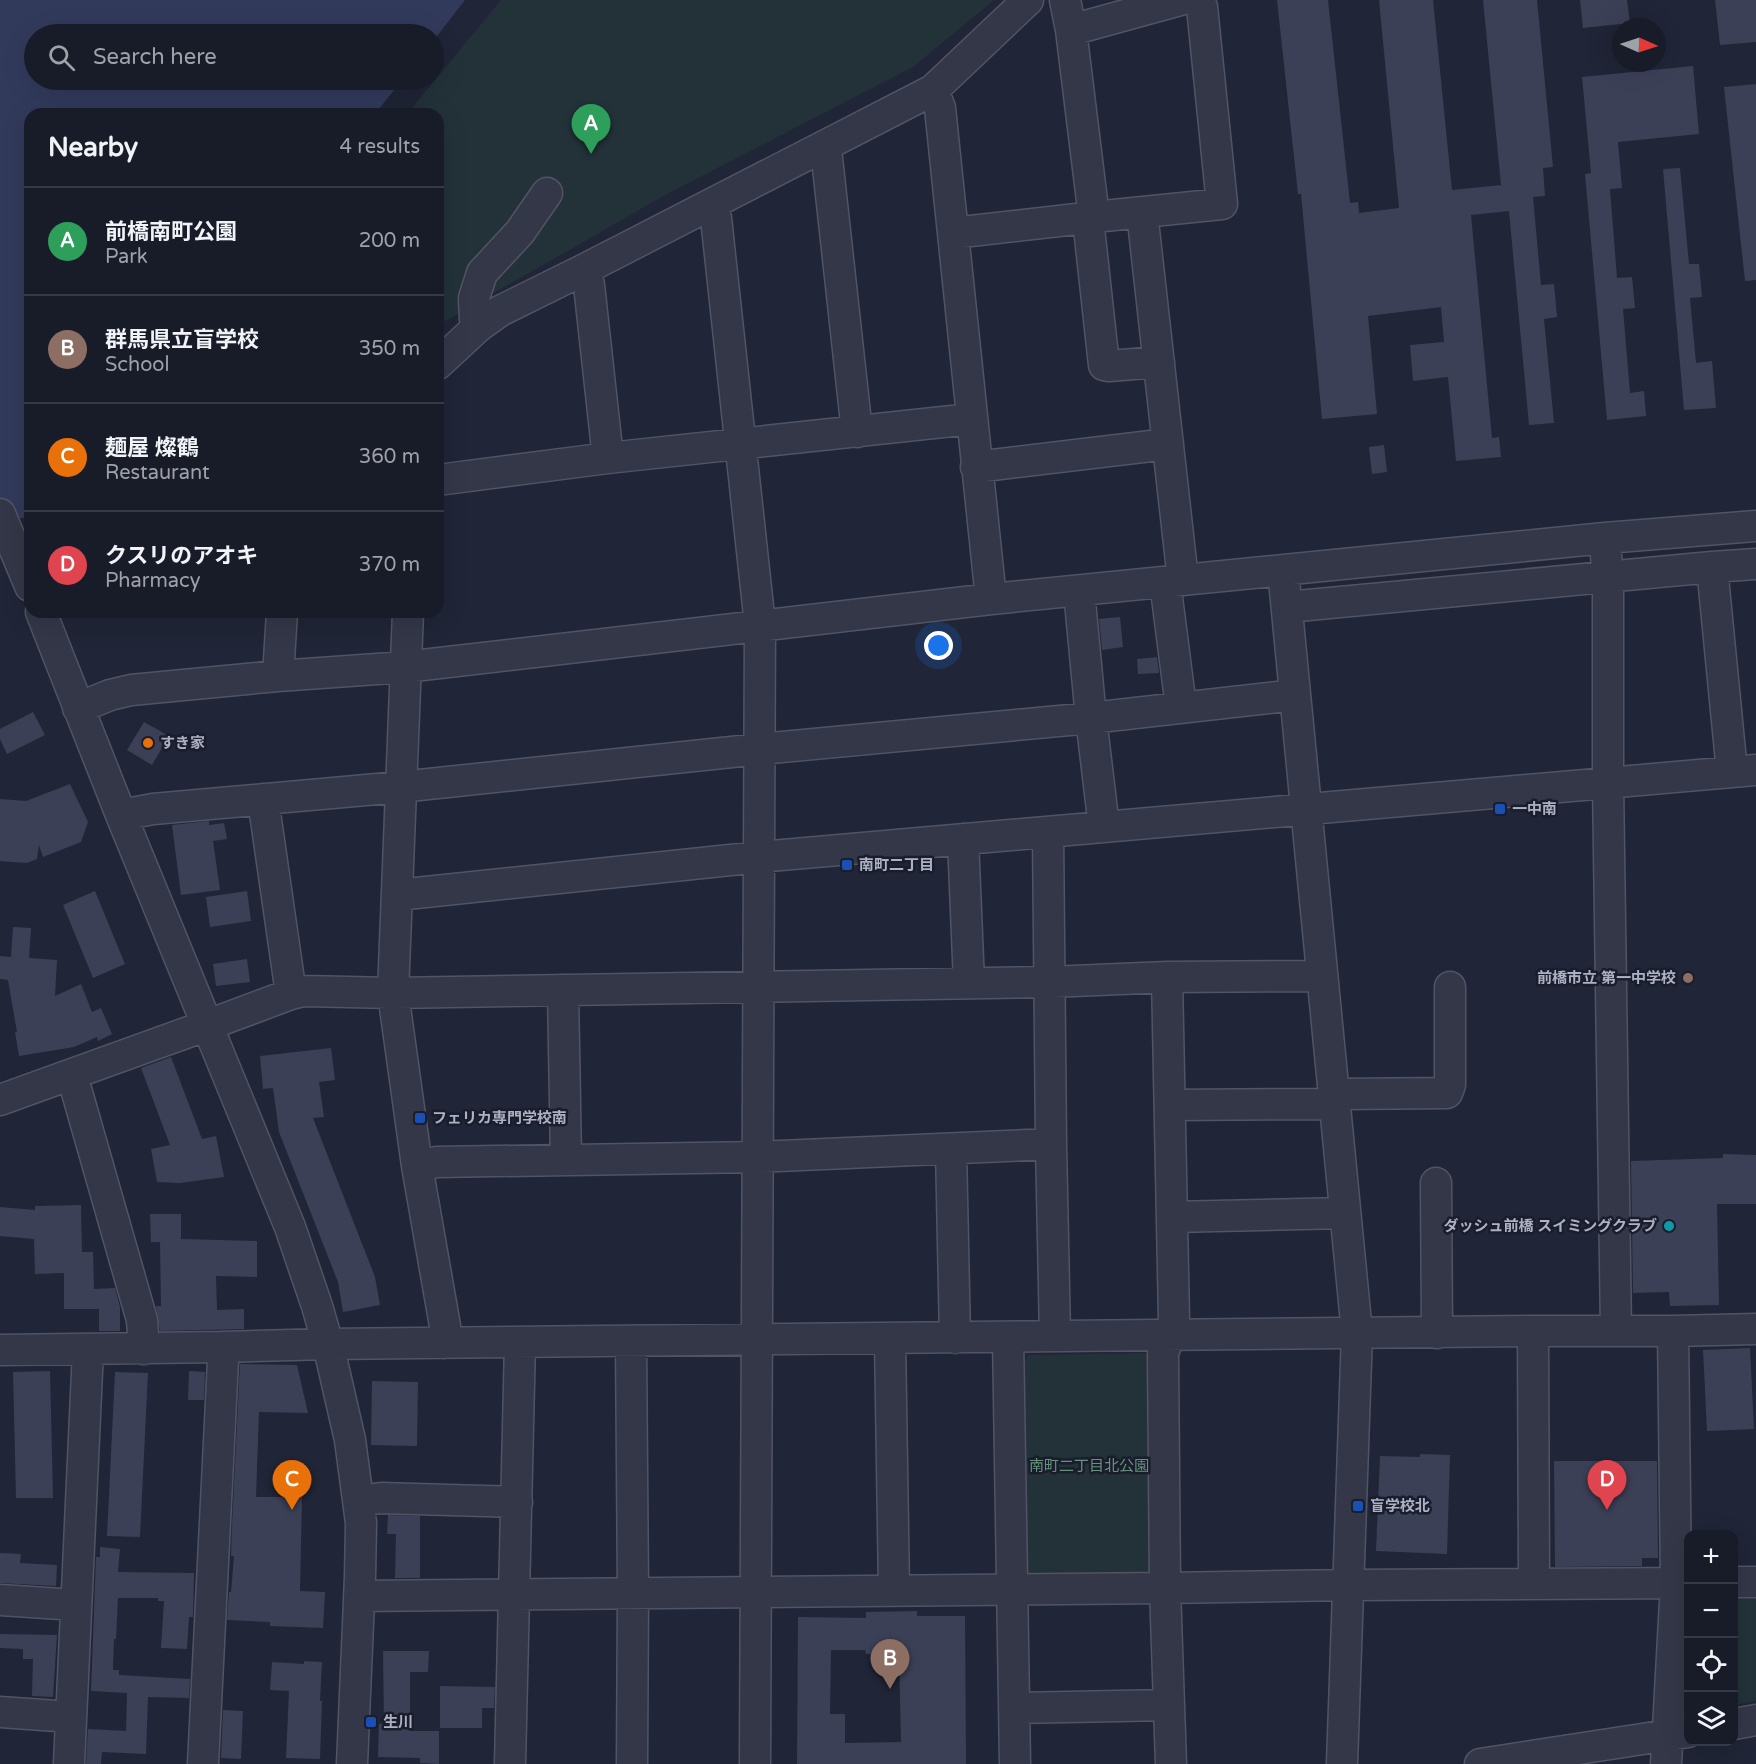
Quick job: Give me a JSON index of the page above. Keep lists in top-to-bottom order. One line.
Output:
{"parks":["南町二丁目北公園"],"places":{"other":["すき家","前橋市立 第一中学校","ダッシュ前橋 スイミングクラブ"],"transit":["一中南","南町二丁目","フェリカ専門学校南","盲学校北","生川"]},"north":"right","page":{"search":"Search here","pins":["A","C","D","B"],"heading":["Nearby","4 results"],"list":[{"mark":"A","name":"前橋南町公園","note":"Park","value":"200 m"},{"mark":"B","name":"群馬県立盲学校","note":"School","value":"350 m"},{"mark":"C","name":"麺屋 燦鶴","note":"Restaurant","value":"360 m"},{"mark":"D","name":"クスリのアオキ","note":"Pharmacy","value":"370 m"}],"map_buttons":["+","−"]}}
